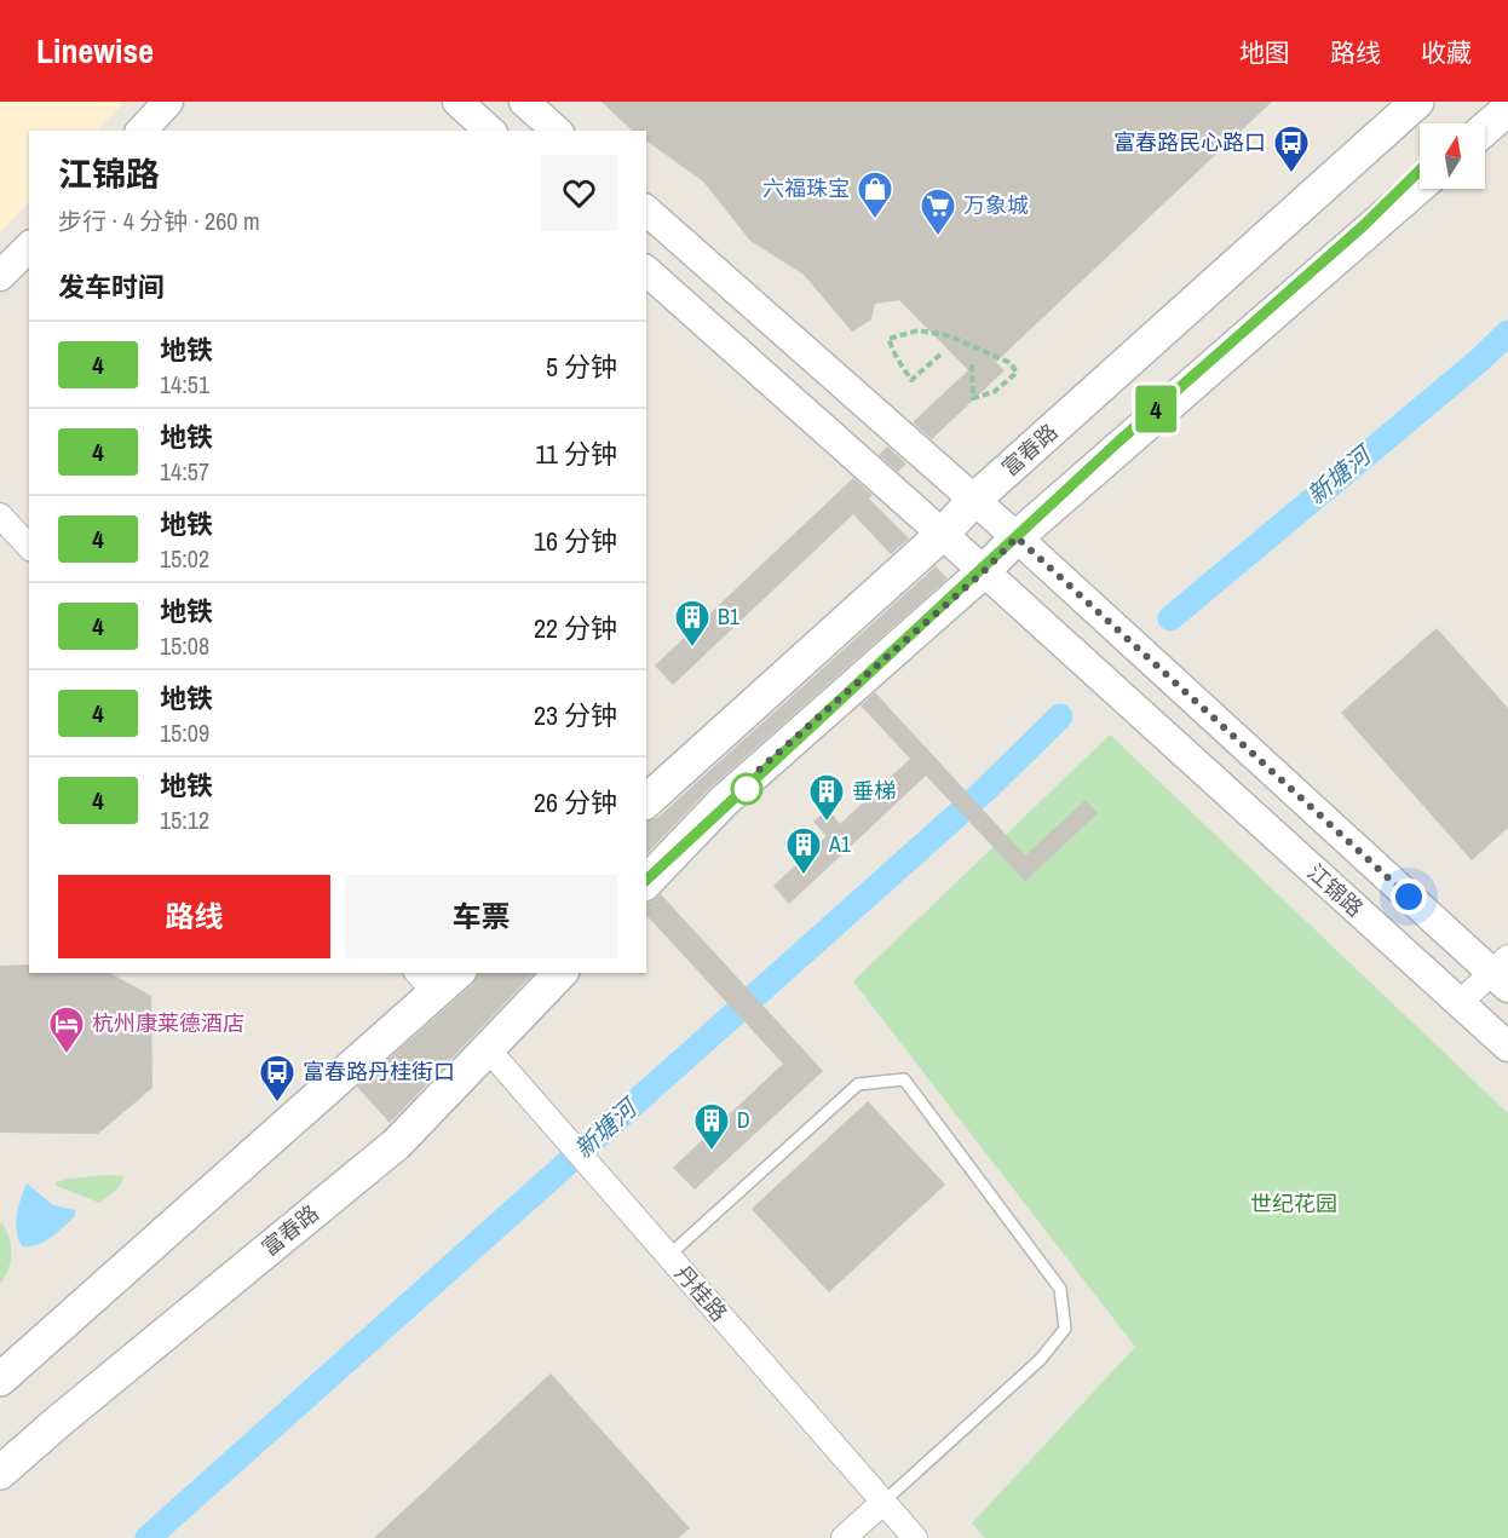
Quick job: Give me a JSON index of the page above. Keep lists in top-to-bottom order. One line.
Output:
{"streets":{"main road":["富春路"],"street":["江锦路","丹桂路"]},"crossings":[["富春路","江锦路"],["富春路","丹桂路"]],"water":["新塘河"],"parks":["世纪花园"],"places":{"bus stop":["富春路民心路口","富春路丹桂街口"],"shop":["六福珠宝"],"supermarket":["万象城"],"building":["B1","垂梯","A1","D"],"hotel":["杭州康莱德酒店"]},"lines":["metro line 4"],"north":"top","page":{"header":"Linewise","nav":["地图","路线","收藏"],"on_map":"4","heading":[["江锦路","步行 · 4 分钟 · 260 m"],"发车时间"],"list":[{"mark":"4","name":"地铁","note":"14:51","value":"5 分钟"},{"mark":"4","name":"地铁","note":"14:57","value":"11 分钟"},{"mark":"4","name":"地铁","note":"15:02","value":"16 分钟"},{"mark":"4","name":"地铁","note":"15:08","value":"22 分钟"},{"mark":"4","name":"地铁","note":"15:09","value":"23 分钟"},{"mark":"4","name":"地铁","note":"15:12","value":"26 分钟"}],"buttons":["路线","车票"]}}
